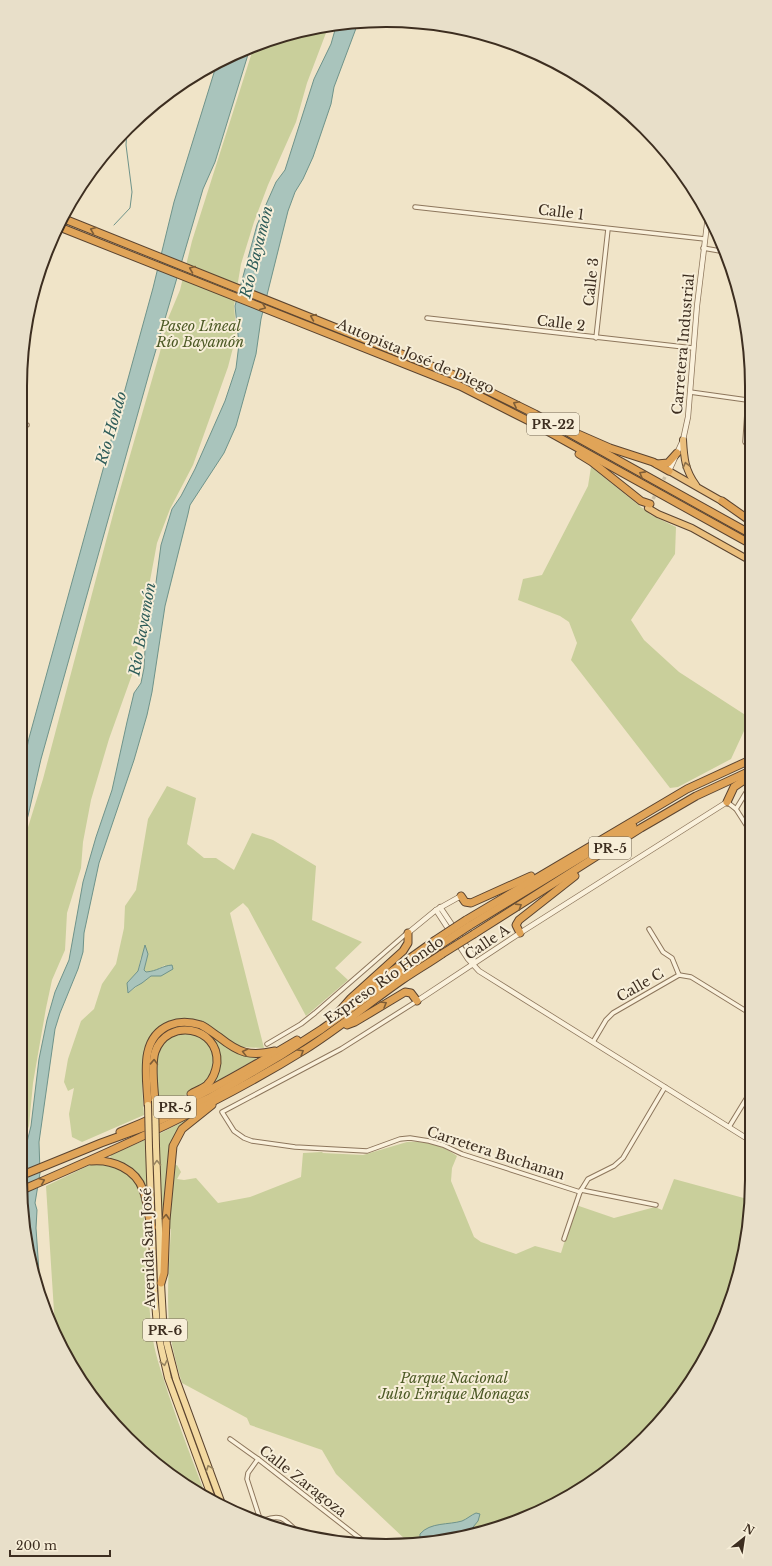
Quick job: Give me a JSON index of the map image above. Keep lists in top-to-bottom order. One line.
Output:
{"streets":{"highway":["Autopista José de Diego","PR-22","PR-5","Expreso Río Hondo"],"main road":["Avenida San José","PR-6"],"street":["Calle 1","Calle 3","Calle 2","Carretera Industrial","Calle A","Calle C","Carretera Buchanan","Calle Zaragoza"]},"crossings":[["Calle 1","Calle 3"],["Calle 1","Carretera Industrial"],["Calle 3","Calle 2"],["Calle 2","Carretera Industrial"],["Calle A","Carretera Buchanan"]],"water":["Río Bayamón","Río Hondo"],"parks":["Paseo Lineal Río Bayamón","Parque Nacional Julio Enrique Monagas"],"scale_bar":"200 m","north":"top right"}
